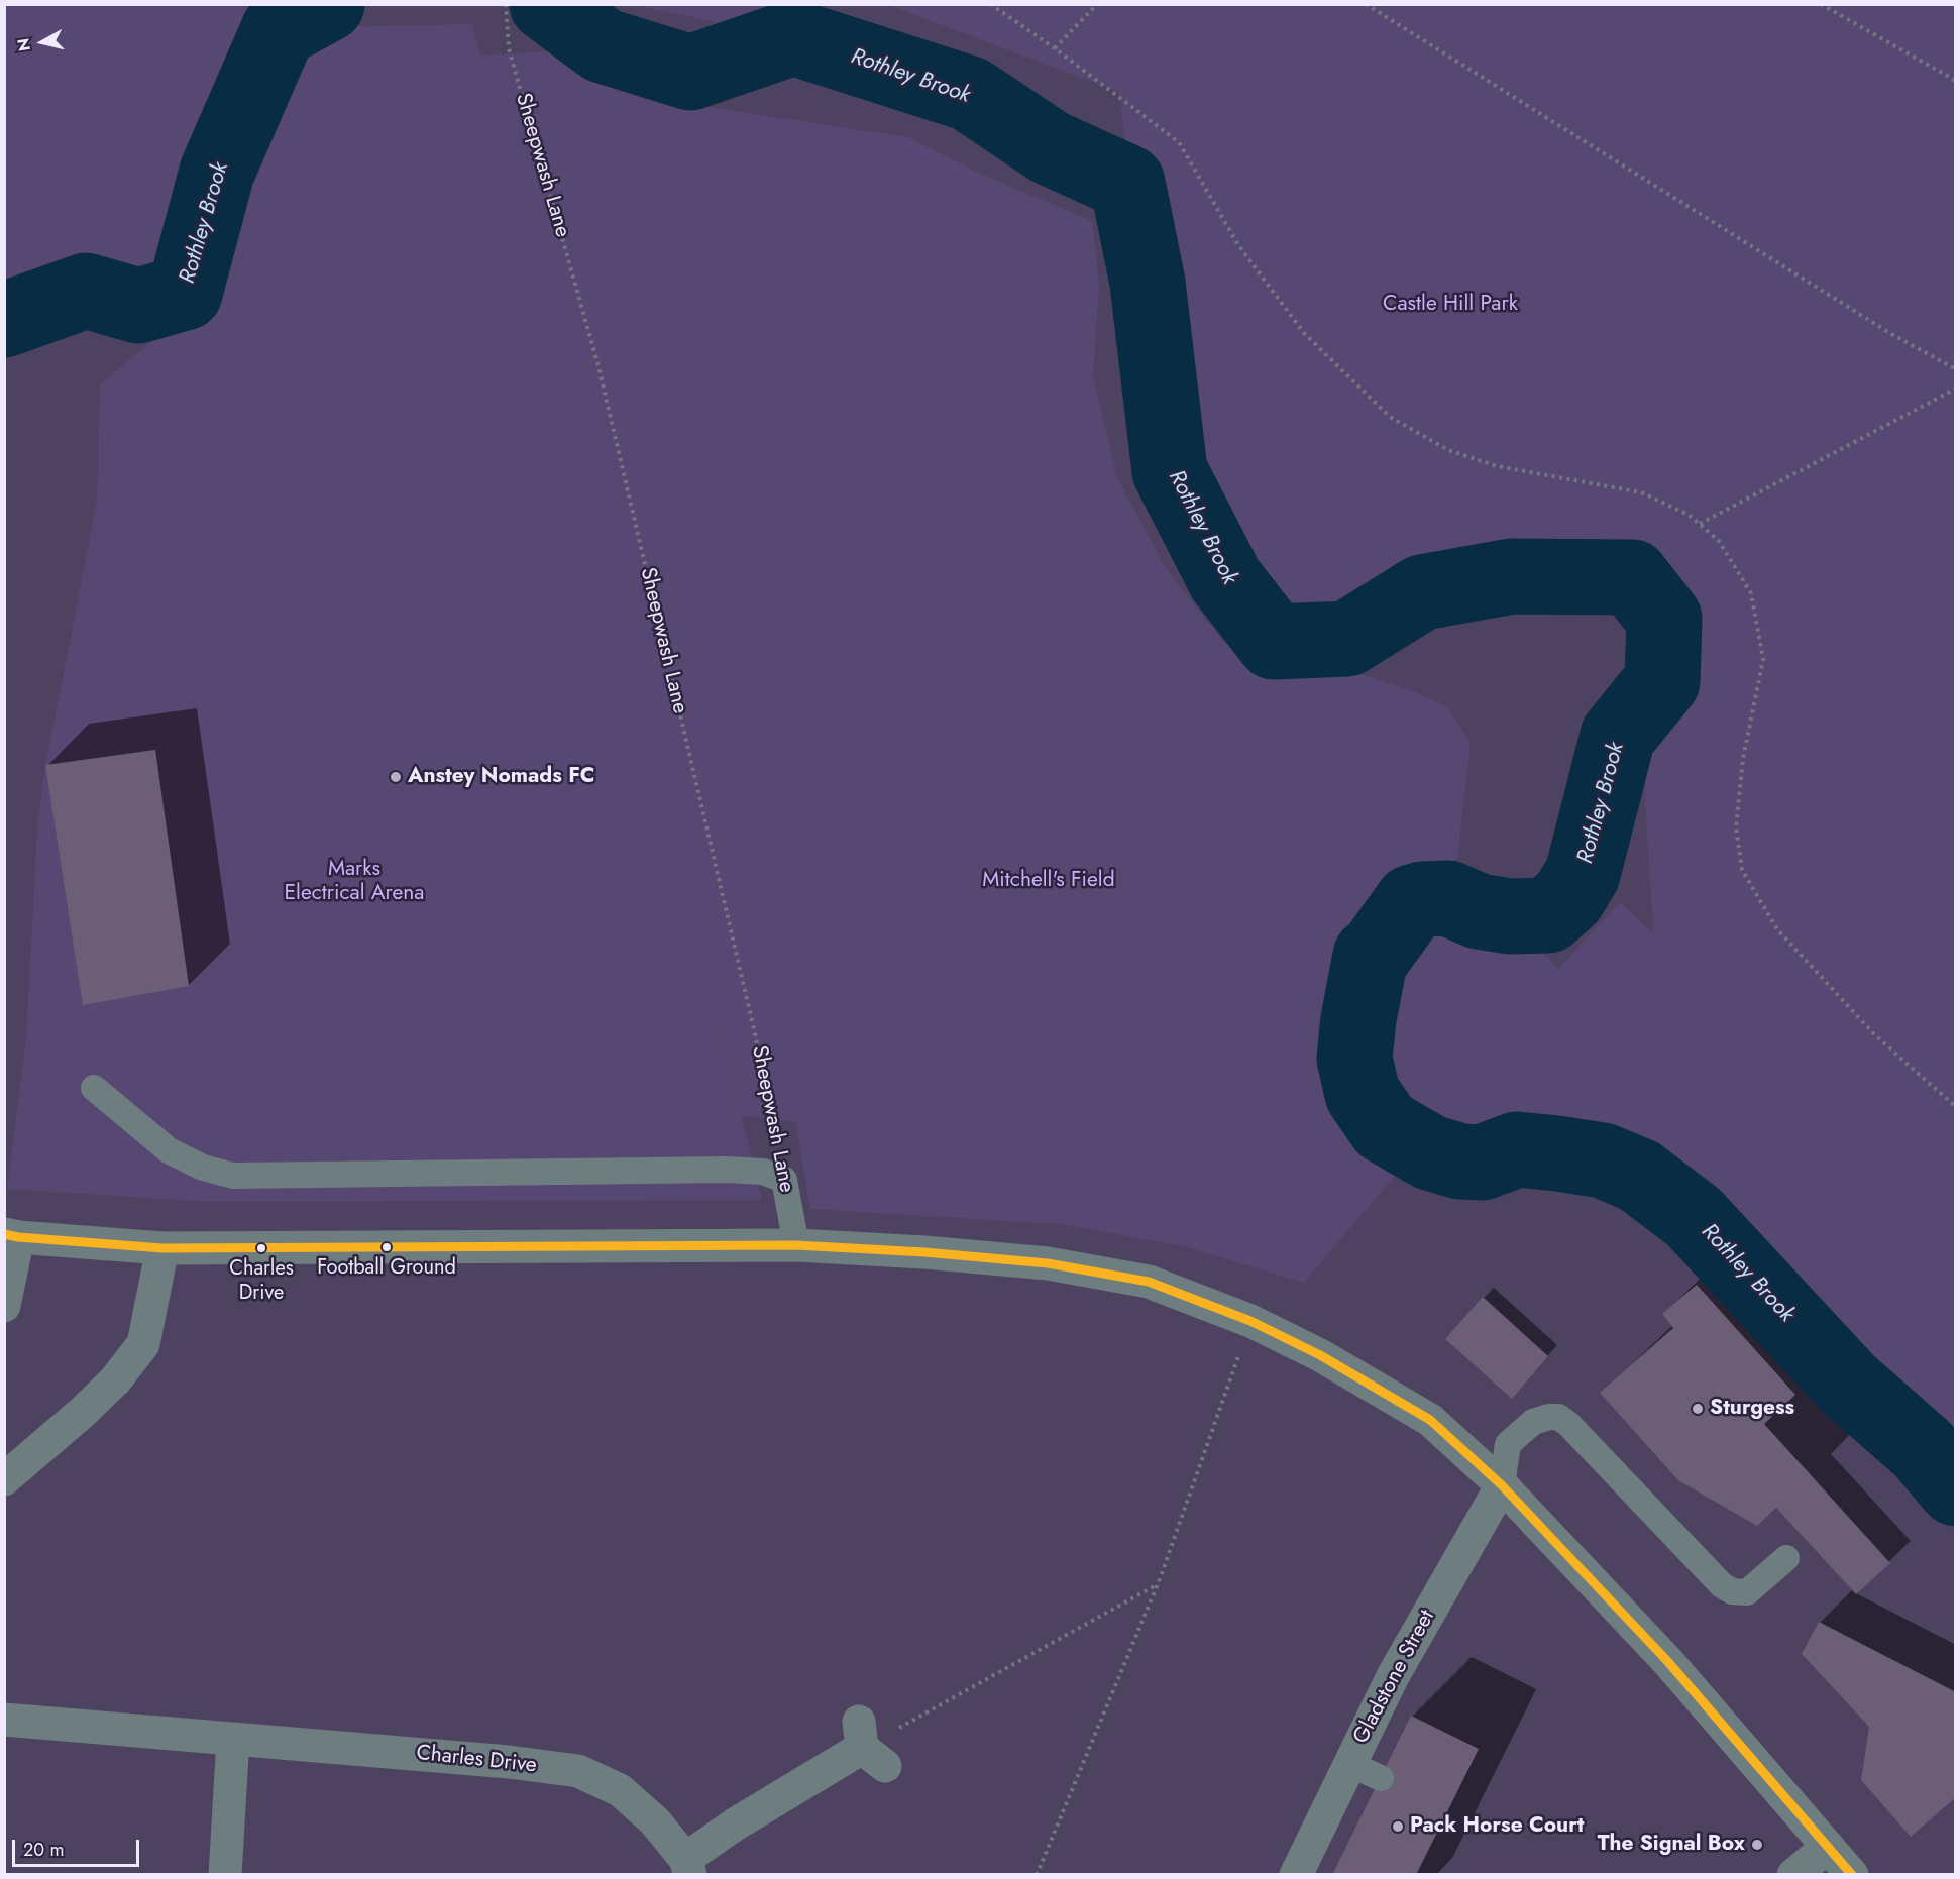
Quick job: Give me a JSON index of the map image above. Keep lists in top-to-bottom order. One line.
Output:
{"streets":{"street":["Gladstone Street","Charles Drive"],"lane":["Sheepwash Lane"]},"water":["Rothley Brook"],"parks":["Castle Hill Park","Marks Electrical Arena","Mitchell's Field"],"places":["Anstey Nomads FC","Football Ground","Charles Drive","Sturgess","Pack Horse Court","The Signal Box"],"scale_bar":"20 m","north":"left"}
